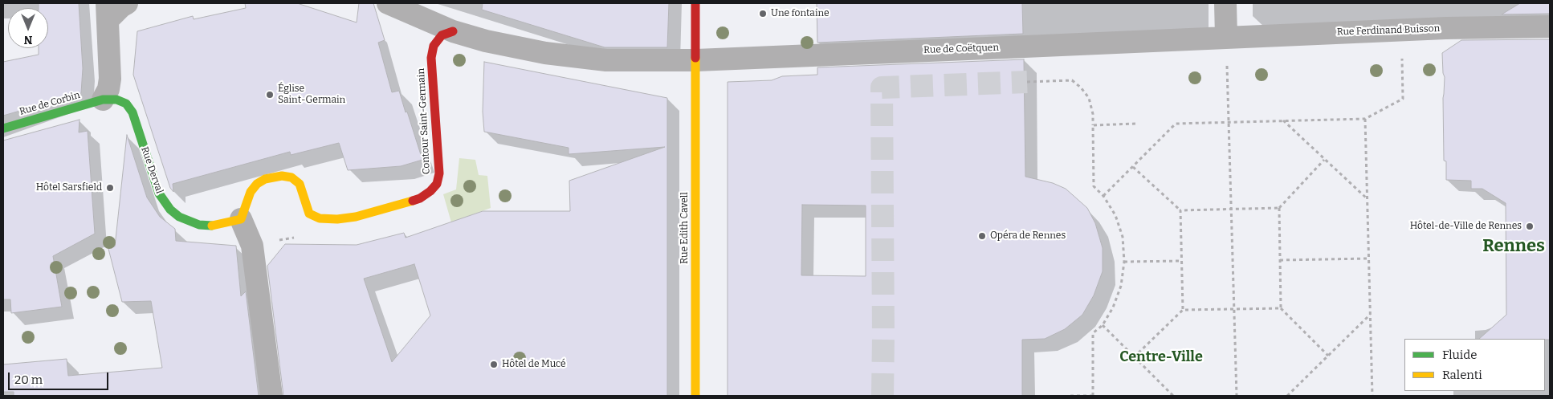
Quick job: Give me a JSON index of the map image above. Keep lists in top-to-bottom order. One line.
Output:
{"streets":{"street":["Rue Ferdinand Buisson","Rue de Coëtquen","Rue de Corbin","Contour Saint-Germain","Rue Derval","Rue Edith Cavell"]},"crossings":[["Rue Ferdinand Buisson","Rue de Coëtquen"],["Rue de Coëtquen","Contour Saint-Germain"],["Rue de Coëtquen","Rue Edith Cavell"],["Rue de Corbin","Rue Derval"],["Contour Saint-Germain","Rue Derval"]],"districts":["Rennes","Centre-Ville"],"places":["Une fontaine","Église Saint-Germain","Hôtel Sarsfield","Hôtel-de-Ville de Rennes","Opéra de Rennes","Hôtel de Mucé"],"legend":["Fluide","Ralenti"],"scale_bar":"20 m","north":"bottom"}
